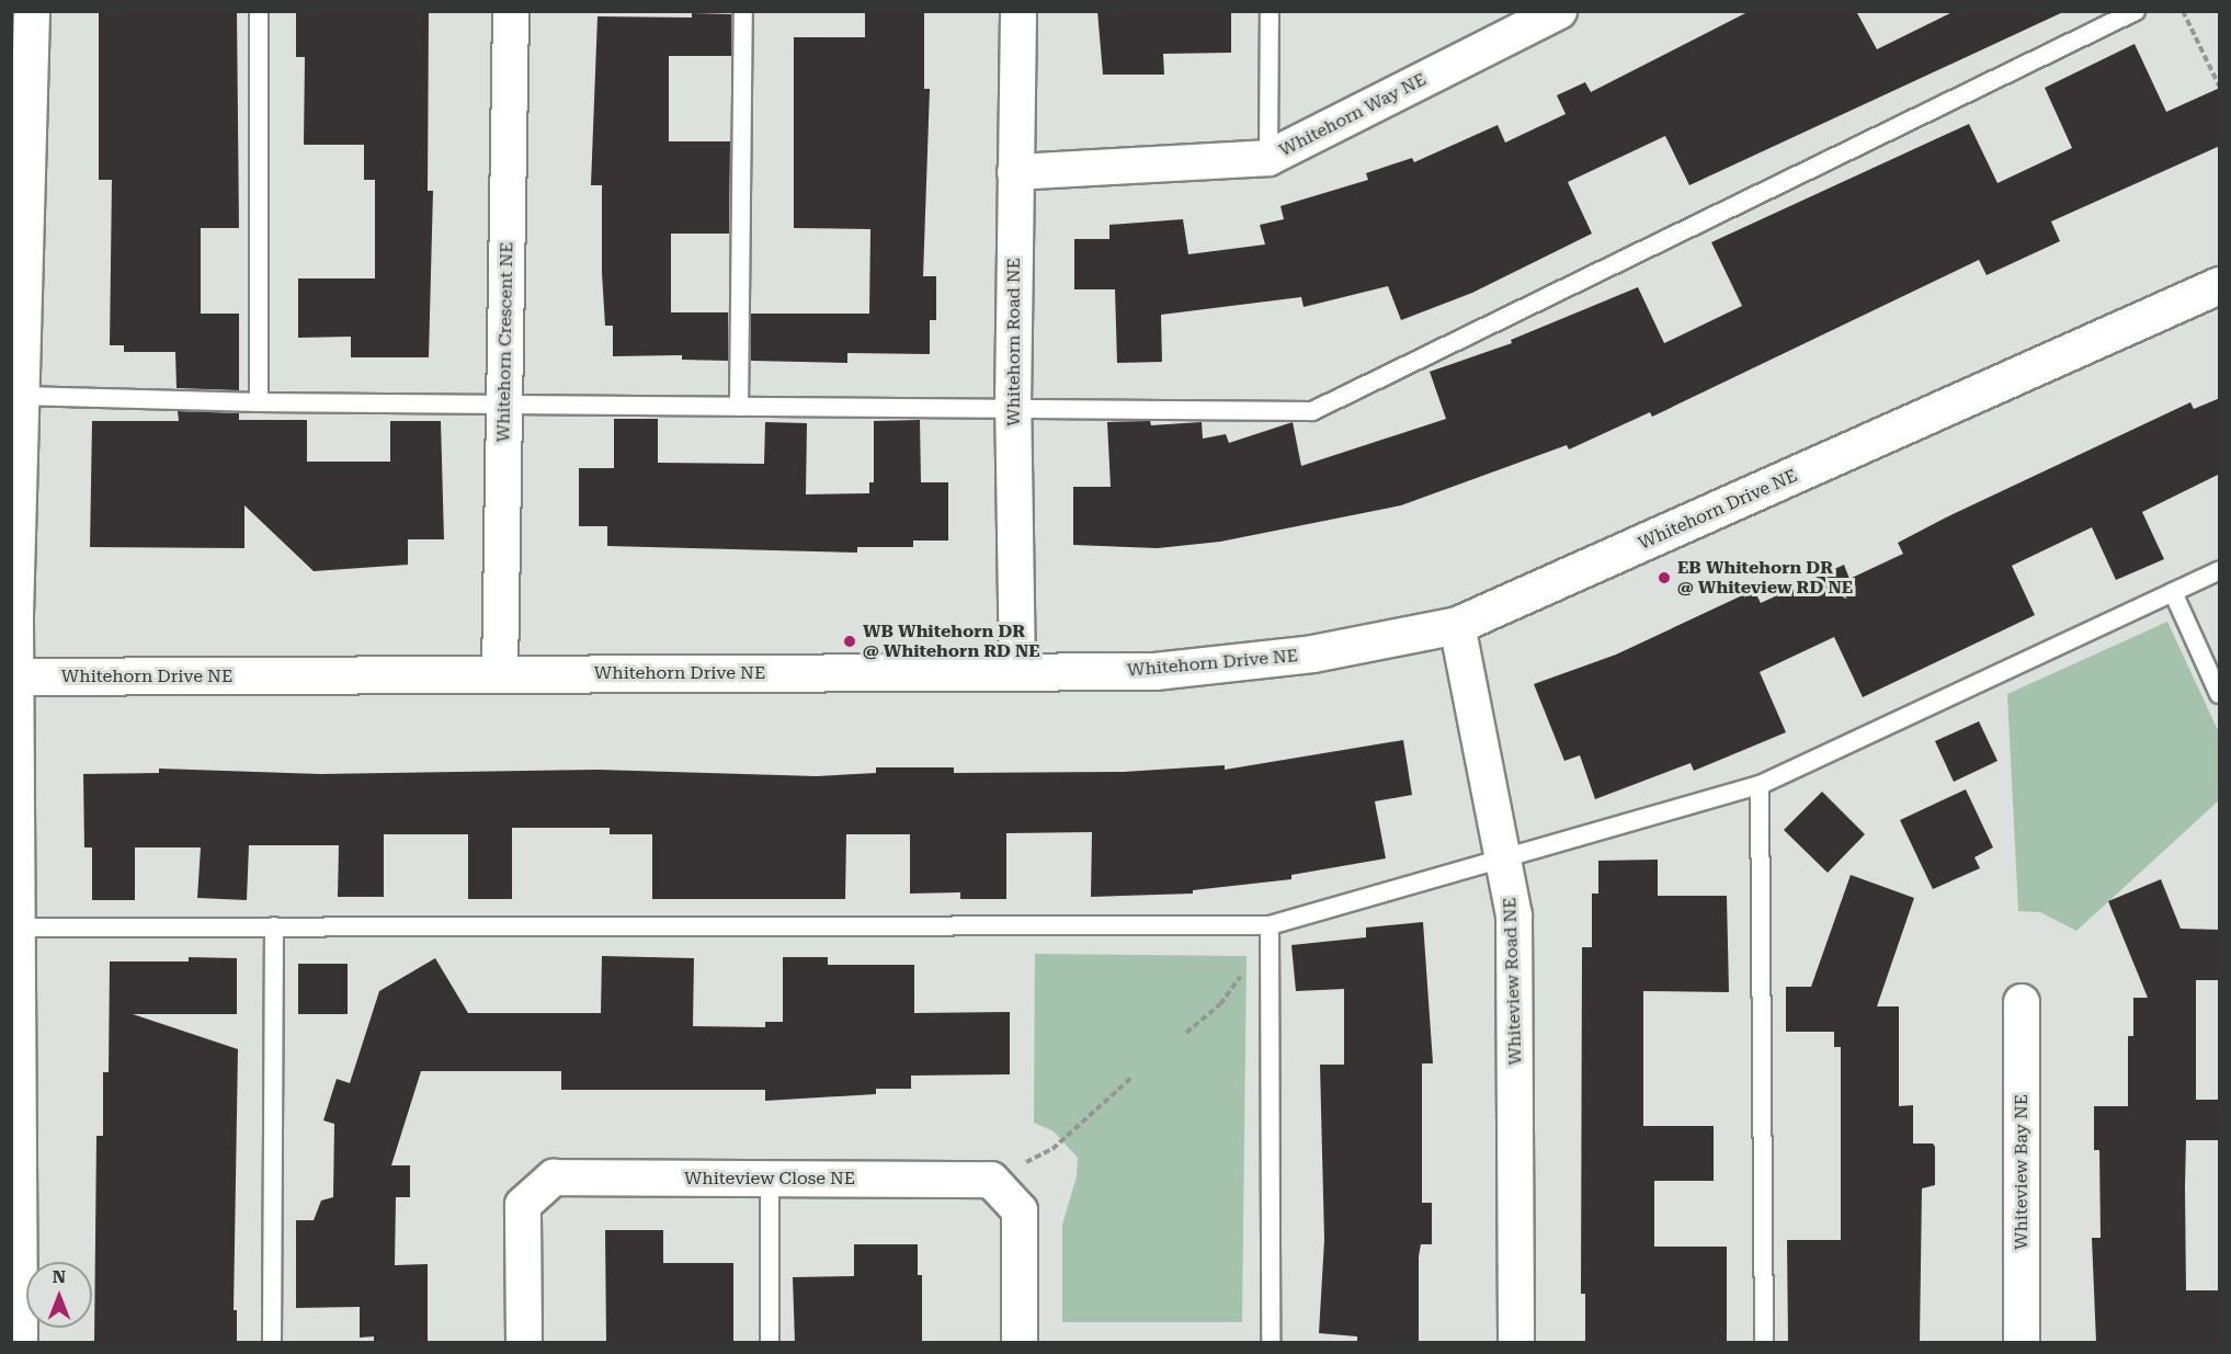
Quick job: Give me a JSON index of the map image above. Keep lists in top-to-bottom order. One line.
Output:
{"streets":{"street":["Whitehorn Way NE","Whitehorn Crescent NE","Whitehorn Road NE","Whitehorn Drive NE","Whiteview Road NE","Whiteview Bay NE","Whiteview Close NE"]},"crossings":[["Whitehorn Way NE","Whitehorn Road NE"],["Whitehorn Crescent NE","Whitehorn Drive NE"],["Whitehorn Road NE","Whitehorn Drive NE"],["Whitehorn Drive NE","Whiteview Road NE"]],"places":["EB Whitehorn DR @ Whiteview RD NE","WB Whitehorn DR @ Whitehorn RD NE"],"north":"top"}
